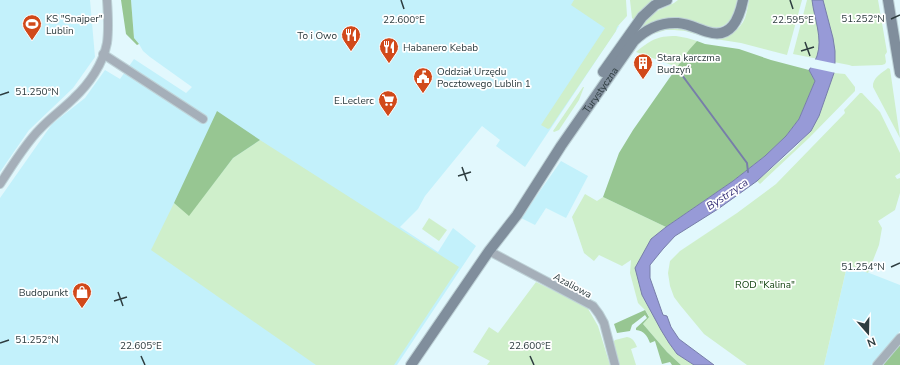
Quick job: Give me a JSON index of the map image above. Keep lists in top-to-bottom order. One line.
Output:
{"streets":{"main road":["Turystyczna"],"street":["Azaliowa"]},"crossings":[["Turystyczna","Azaliowa"]],"water":["Bystrzyca"],"parks":["ROD \"Kalina\""],"places":{"sports":["KS \"Snajper\" Lublin"],"restaurant":["To i Owo","Habanero Kebab"],"building":["Stara karczma Budzyń"],"public building":["Oddział Urzędu Pocztowego Lublin 1"],"supermarket":["E.Leclerc"],"shop":["Budopunkt"]},"north":"bottom","coordinates":["51.252°N","22.595°E","22.600°E","51.250°N","51.254°N","22.605°E"]}
